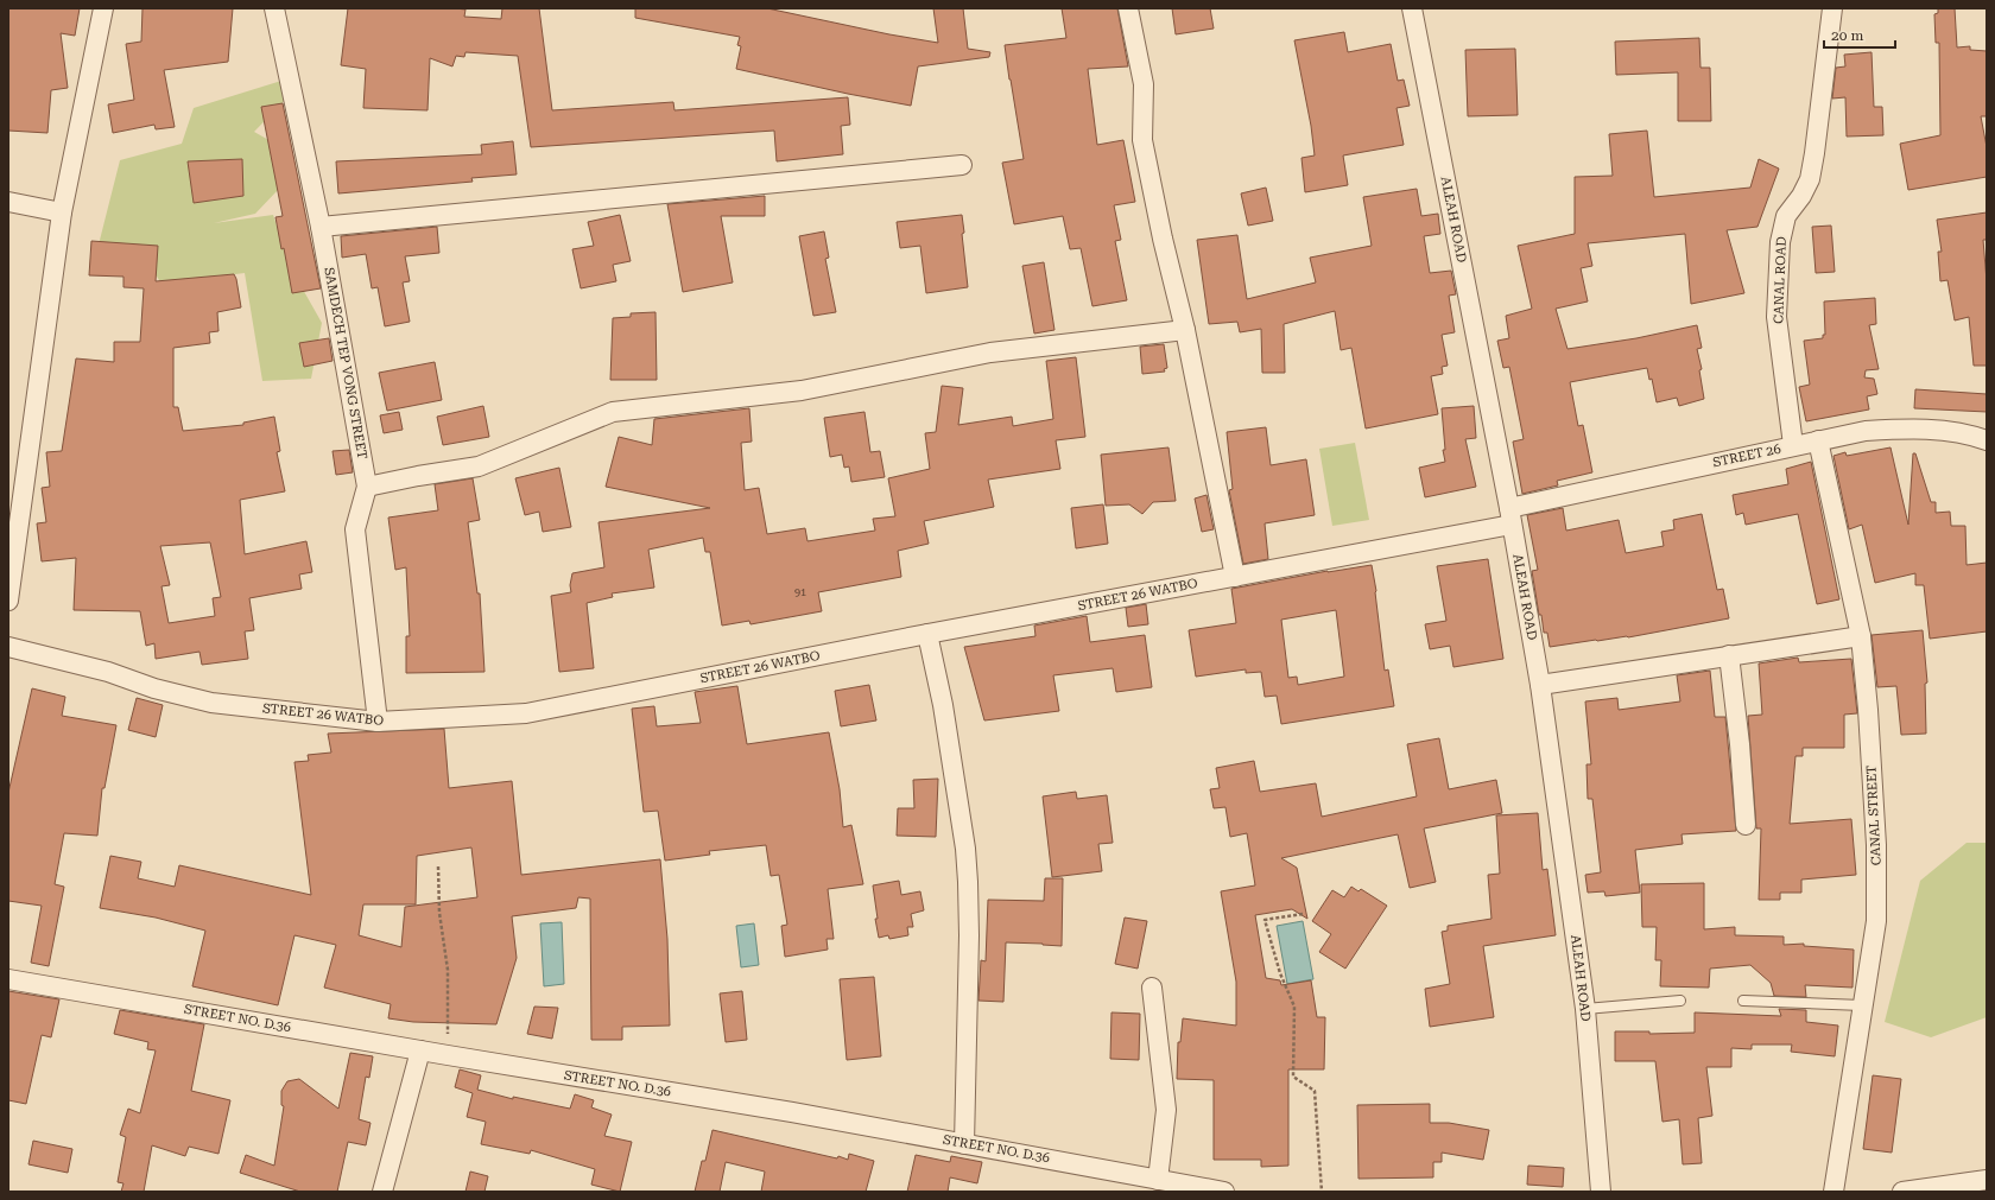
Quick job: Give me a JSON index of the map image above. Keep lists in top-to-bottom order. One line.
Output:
{"streets":{"street":["ALEAH ROAD","CANAL ROAD","SAMDECH TEP VONG STREET","STREET 26","STREET 26 WATBO","CANAL STREET","STREET NO. D.36"]},"crossings":[["ALEAH ROAD","STREET 26"],["ALEAH ROAD","STREET 26 WATBO"],["CANAL ROAD","STREET 26"],["SAMDECH TEP VONG STREET","STREET 26 WATBO"],["STREET 26","STREET 26 WATBO"],["STREET 26","CANAL STREET"]],"house_numbers":["91"],"scale_bar":"20 m"}
